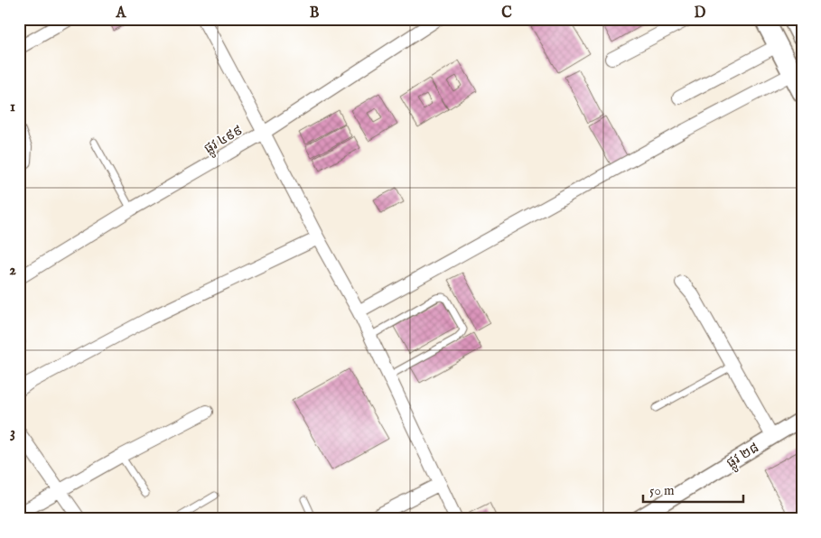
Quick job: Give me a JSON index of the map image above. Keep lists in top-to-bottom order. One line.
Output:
{"streets":{"street":["ផ្លូវ ៤៩៩","ផ្លូវ ២៨"]},"scale_bar":"50 m","grid":{"columns":["A","B","C","D"],"rows":["1","2","3"]}}
